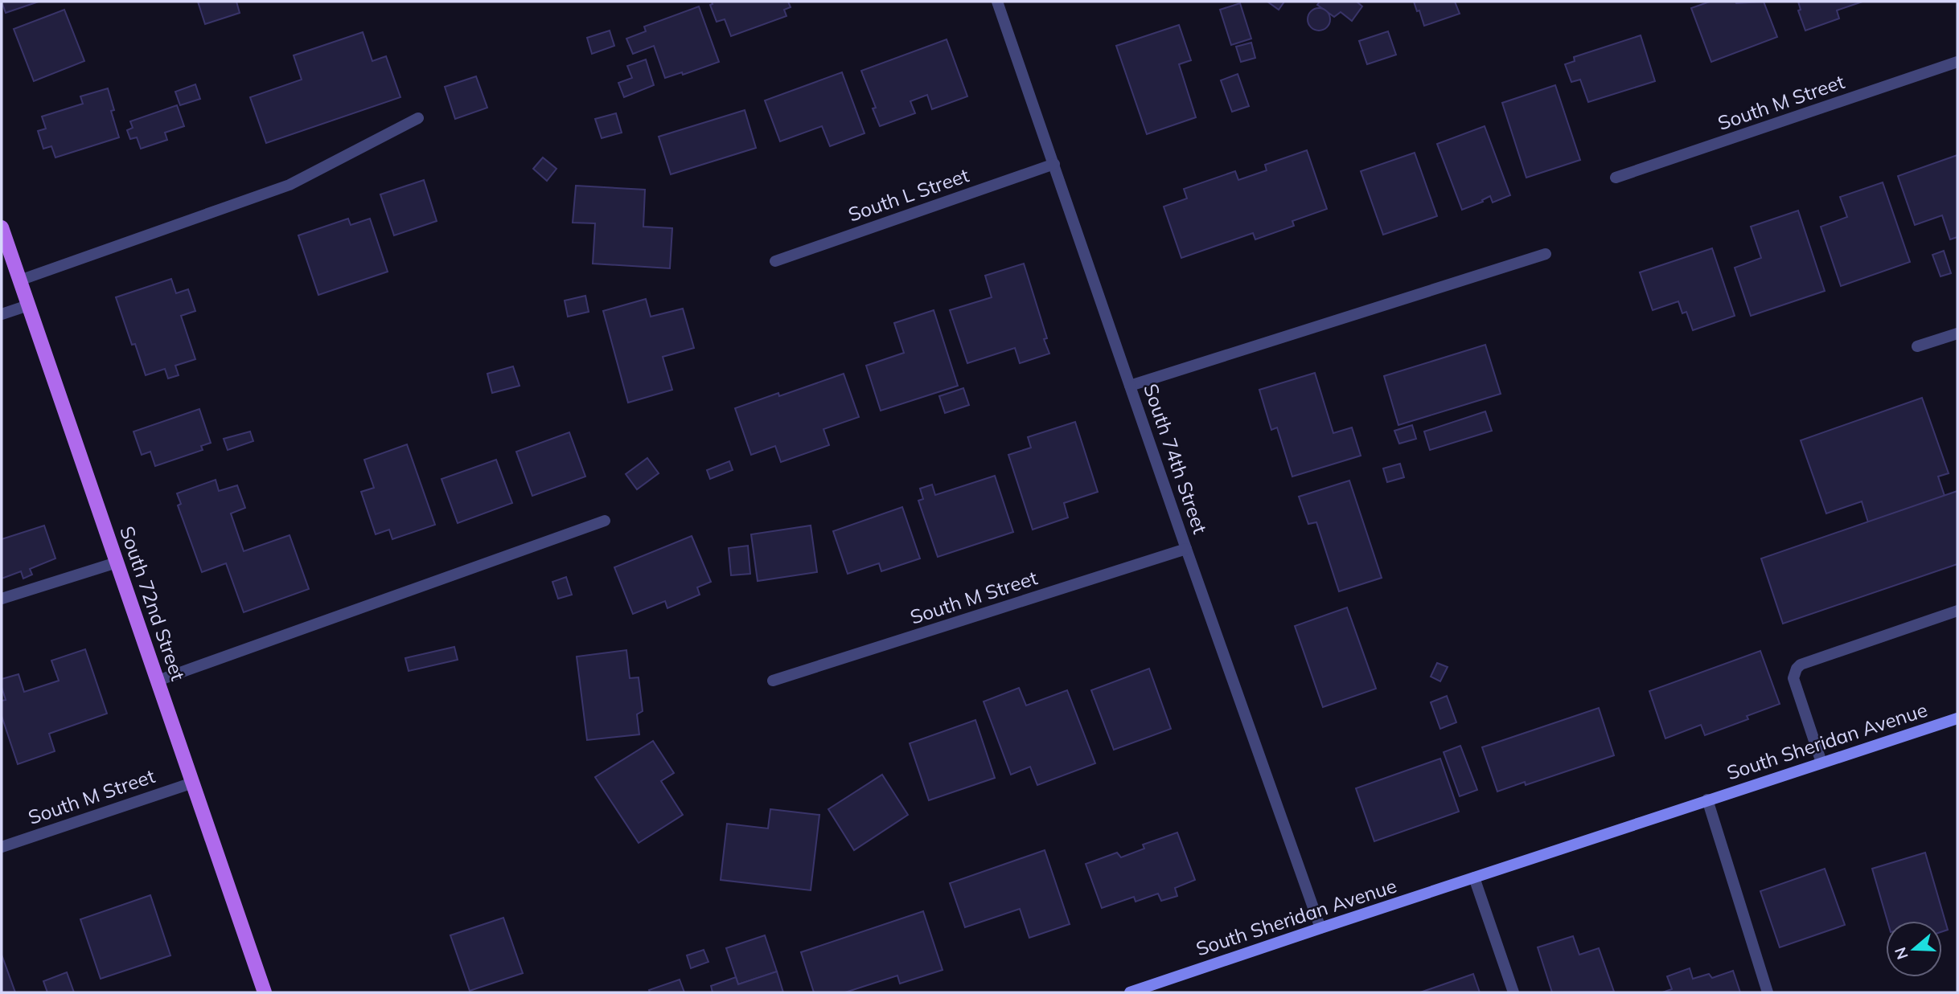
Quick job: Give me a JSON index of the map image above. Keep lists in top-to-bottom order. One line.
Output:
{"streets":{"main road":["South 72nd Street"],"street":["South M Street","South L Street","South 74th Street","South Sheridan Avenue"]},"crossings":[["South M Street","South 74th Street"],["South M Street","South 72nd Street"],["South L Street","South 74th Street"],["South 74th Street","South Sheridan Avenue"]],"north":"left"}
